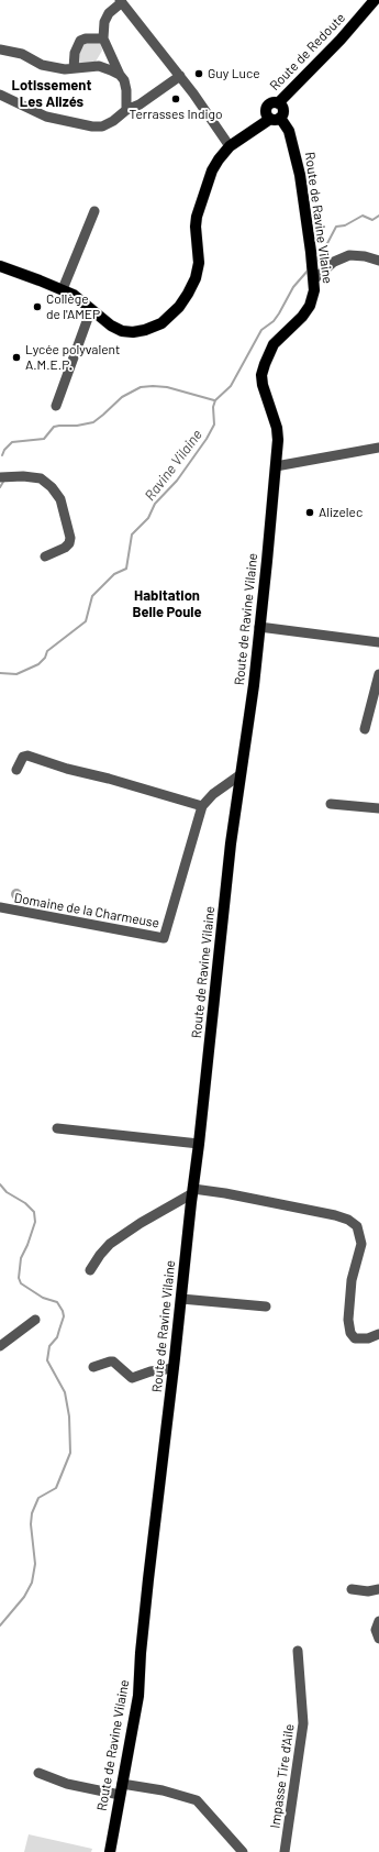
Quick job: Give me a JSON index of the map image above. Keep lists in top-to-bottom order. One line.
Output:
{"streets":{"main road":["Route de Redoute","Route de Ravine Vilaine"],"street":["Domaine de la Charmeuse","Impasse Tire d'Aile"]},"crossings":[["Route de Redoute","Route de Ravine Vilaine"]],"districts":["Lotissement Les Alizés","Habitation Belle Poule"],"water":["Ravine Vilaine"],"places":["Guy Luce","Terrasses Indigo","Collège de l'AMEP","Lycée polyvalent A.M.E.P.","Alizelec"]}
